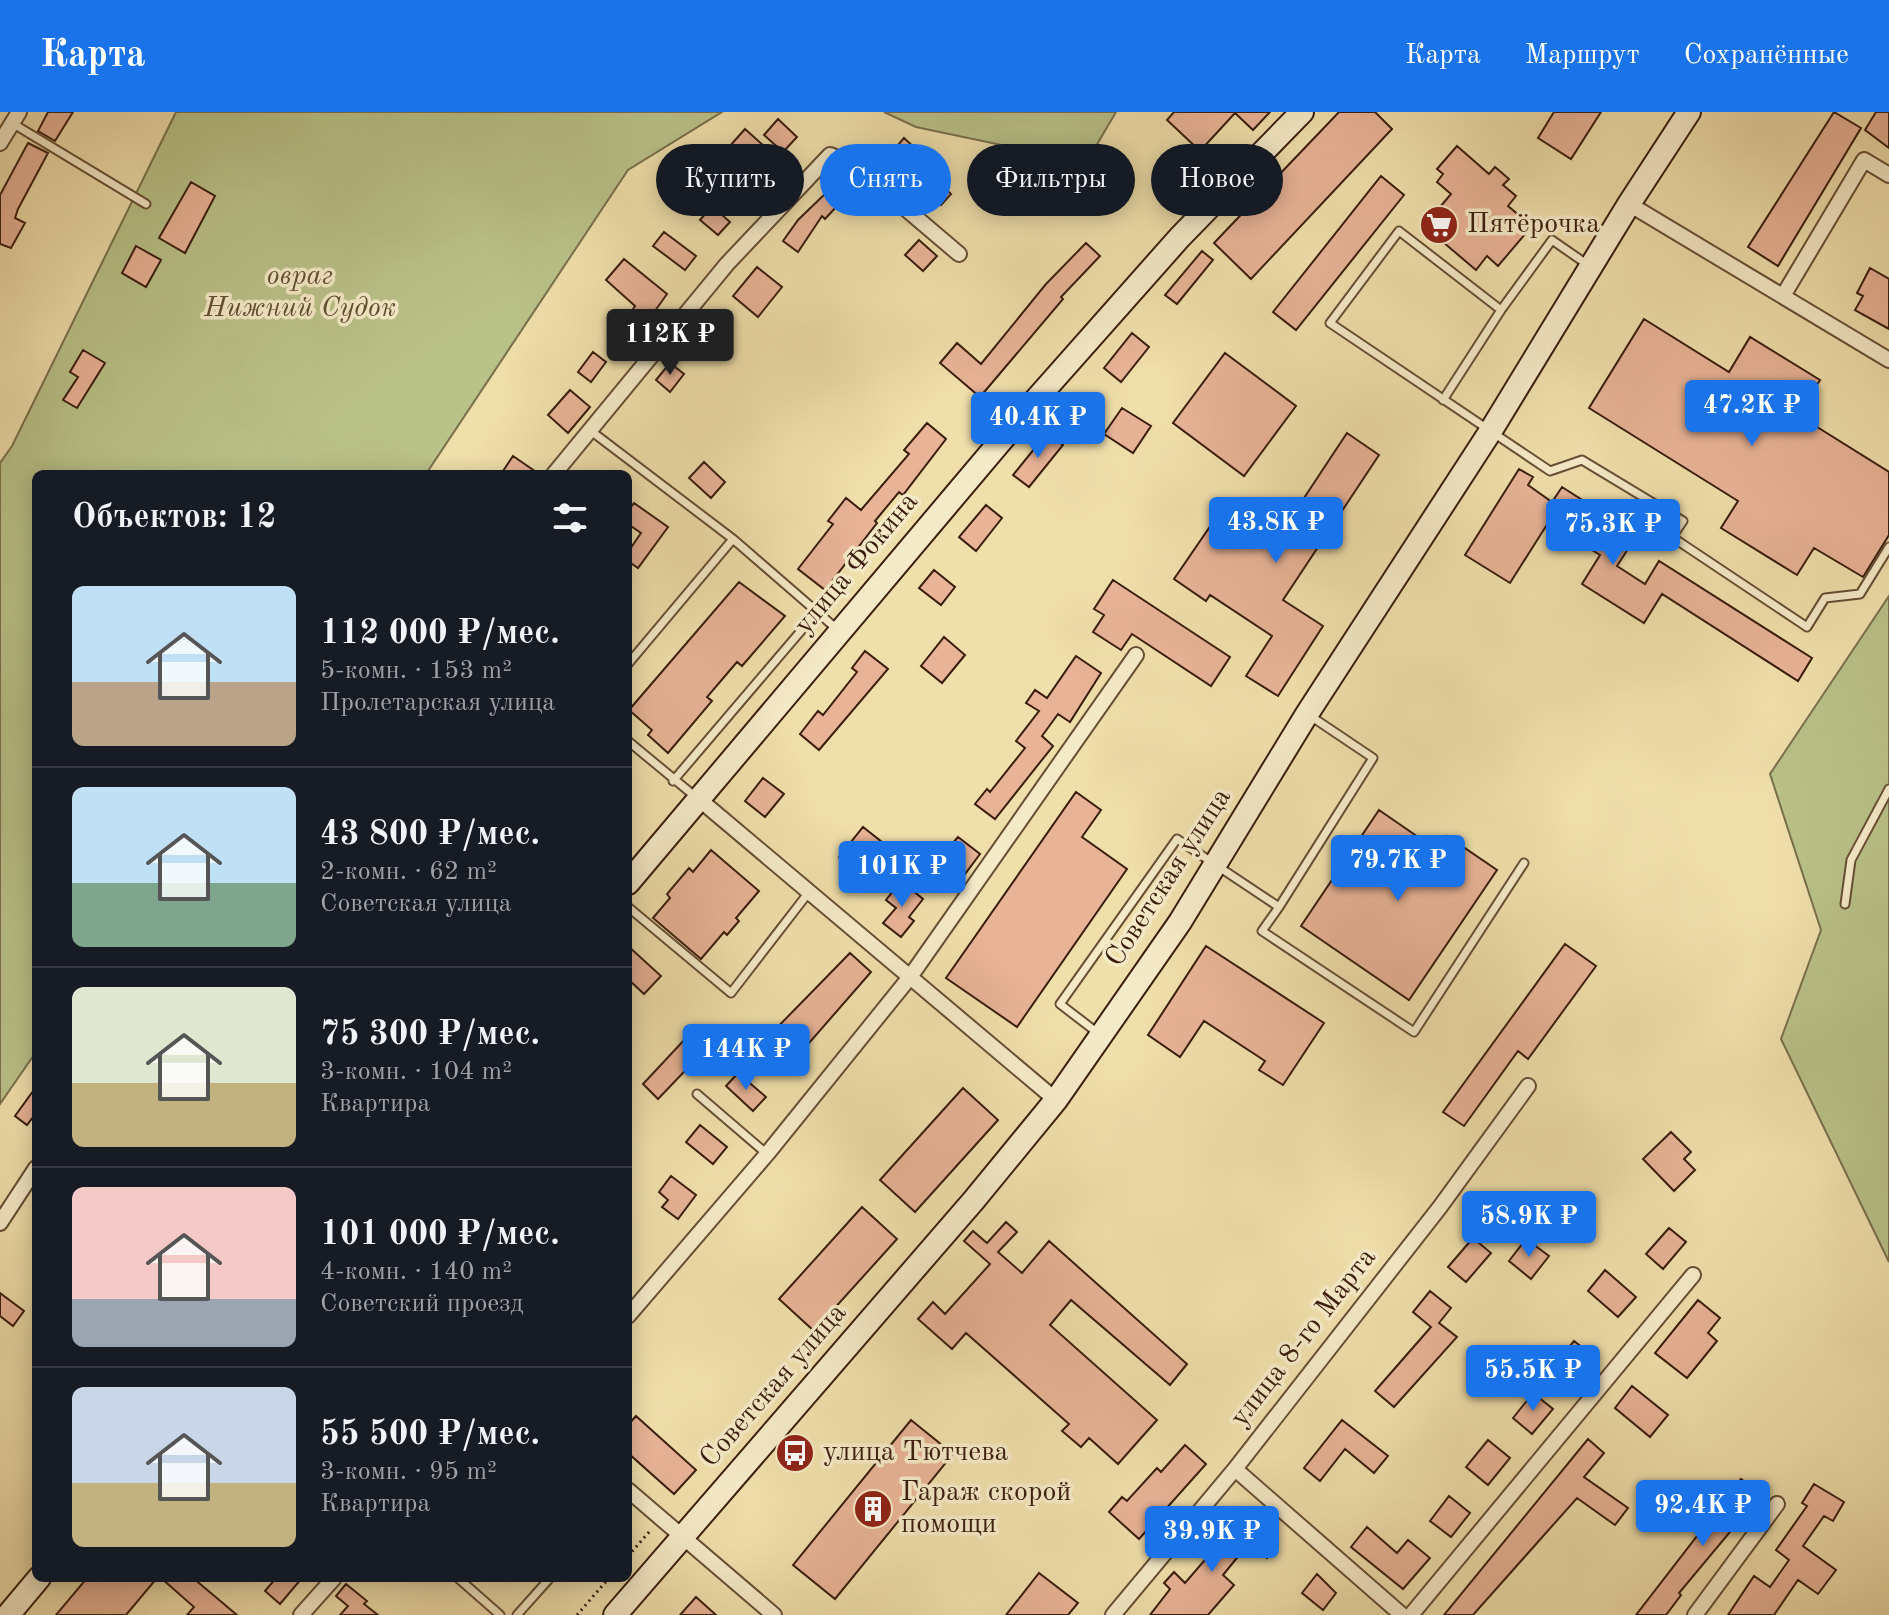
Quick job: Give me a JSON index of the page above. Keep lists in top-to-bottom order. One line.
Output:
{"streets":{"main road":["улица Фокина","Советская улица"],"street":["улица 8-го Марта"]},"parks":["овраг Нижний Судок"],"places":{"supermarket":["Пятёрочка"],"bus stop":["улица Тютчева"],"building":["Гараж скорой помощи"]},"page":{"header":"Карта","nav":["Карта","Маршрут","Сохранённые"],"chip":["Купить","Снять","Фильтры","Новое"],"price":["112K ₽","47.2K ₽","40.4K ₽","43.8K ₽","75.3K ₽","79.7K ₽","101K ₽","144K ₽","58.9K ₽","55.5K ₽","92.4K ₽","39.9K ₽"],"heading":"Объектов: 12","list":[{"name":"112 000 ₽/мес.","note":"5-комн. · 153 m² · Пролетарская улица"},{"name":"43 800 ₽/мес.","note":"2-комн. · 62 m² · Советская улица"},{"name":"75 300 ₽/мес.","note":"3-комн. · 104 m² · Квартира"},{"name":"101 000 ₽/мес.","note":"4-комн. · 140 m² · Советский проезд"},{"name":"55 500 ₽/мес.","note":"3-комн. · 95 m² · Квартира"}]}}
